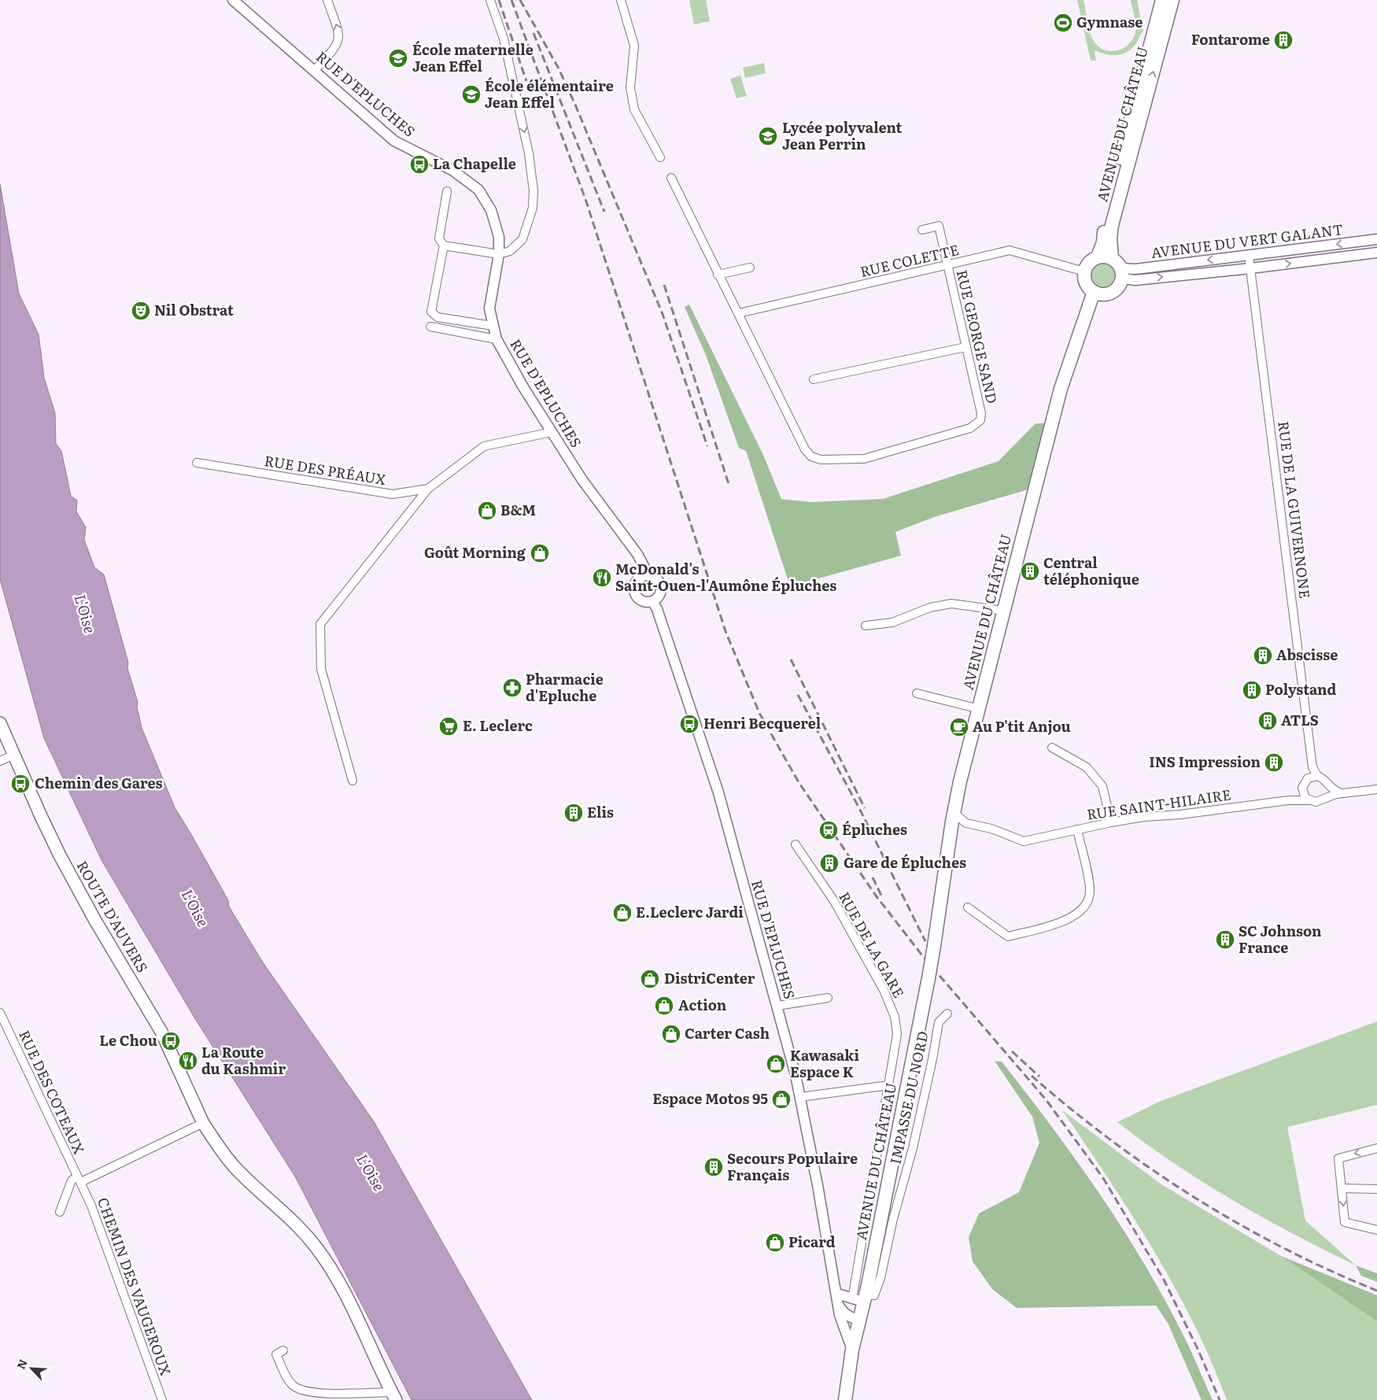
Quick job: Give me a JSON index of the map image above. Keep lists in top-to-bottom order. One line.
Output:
{"streets":{"main road":["AVENUE DU CHÂTEAU","ROUTE D'AUVERS"],"street":["RUE D'EPLUCHES","AVENUE DU VERT GALANT","RUE COLETTE","RUE GEORGE SAND","RUE DES PRÉAUX","RUE DE LA GUIVERNONE","RUE SAINT-HILAIRE","RUE DE LA GARE","RUE DES COTEAUX","IMPASSE DU NORD","CHEMIN DES VAUGEROUX"]},"crossings":[["RUE D'EPLUCHES","AVENUE DU CHÂTEAU"],["RUE D'EPLUCHES","RUE DES PRÉAUX"],["AVENUE DU CHÂTEAU","AVENUE DU VERT GALANT"],["AVENUE DU CHÂTEAU","RUE COLETTE"],["AVENUE DU CHÂTEAU","RUE DE LA GARE"],["AVENUE DU CHÂTEAU","IMPASSE DU NORD"],["AVENUE DU VERT GALANT","RUE COLETTE"],["AVENUE DU VERT GALANT","RUE DE LA GUIVERNONE"],["RUE COLETTE","RUE GEORGE SAND"],["RUE DE LA GUIVERNONE","RUE SAINT-HILAIRE"],["RUE DE LA GARE","IMPASSE DU NORD"],["RUE DES COTEAUX","CHEMIN DES VAUGEROUX"]],"water":["L'Oise"],"places":{"sports":["Gymnase"],"building":["Fontarome","Central téléphonique","Abscisse","Polystand","ATLS","INS Impression","Elis","Gare de Épluches","SC Johnson France","Secours Populaire Français"],"school or university":["École maternelle Jean Effel","École élémentaire Jean Effel","Lycée polyvalent Jean Perrin"],"bus stop":["La Chapelle","Henri Becquerel","Chemin des Gares","Le Chou"],"theatre":["Nil Obstrat"],"shop":["B&M","Goût Morning","E.Leclerc Jardi","DistriCenter","Action","Carter Cash","Kawasaki Espace K","Espace Motos 95","Picard"],"restaurant":["McDonald's Saint-Ouen-l'Aumône Épluches","La Route du Kashmir"],"pharmacy":["Pharmacie d'Epluche"],"supermarket":["E. Leclerc"],"cafe":["Au P'tit Anjou"],"station":["Épluches"]},"north":"top left"}
